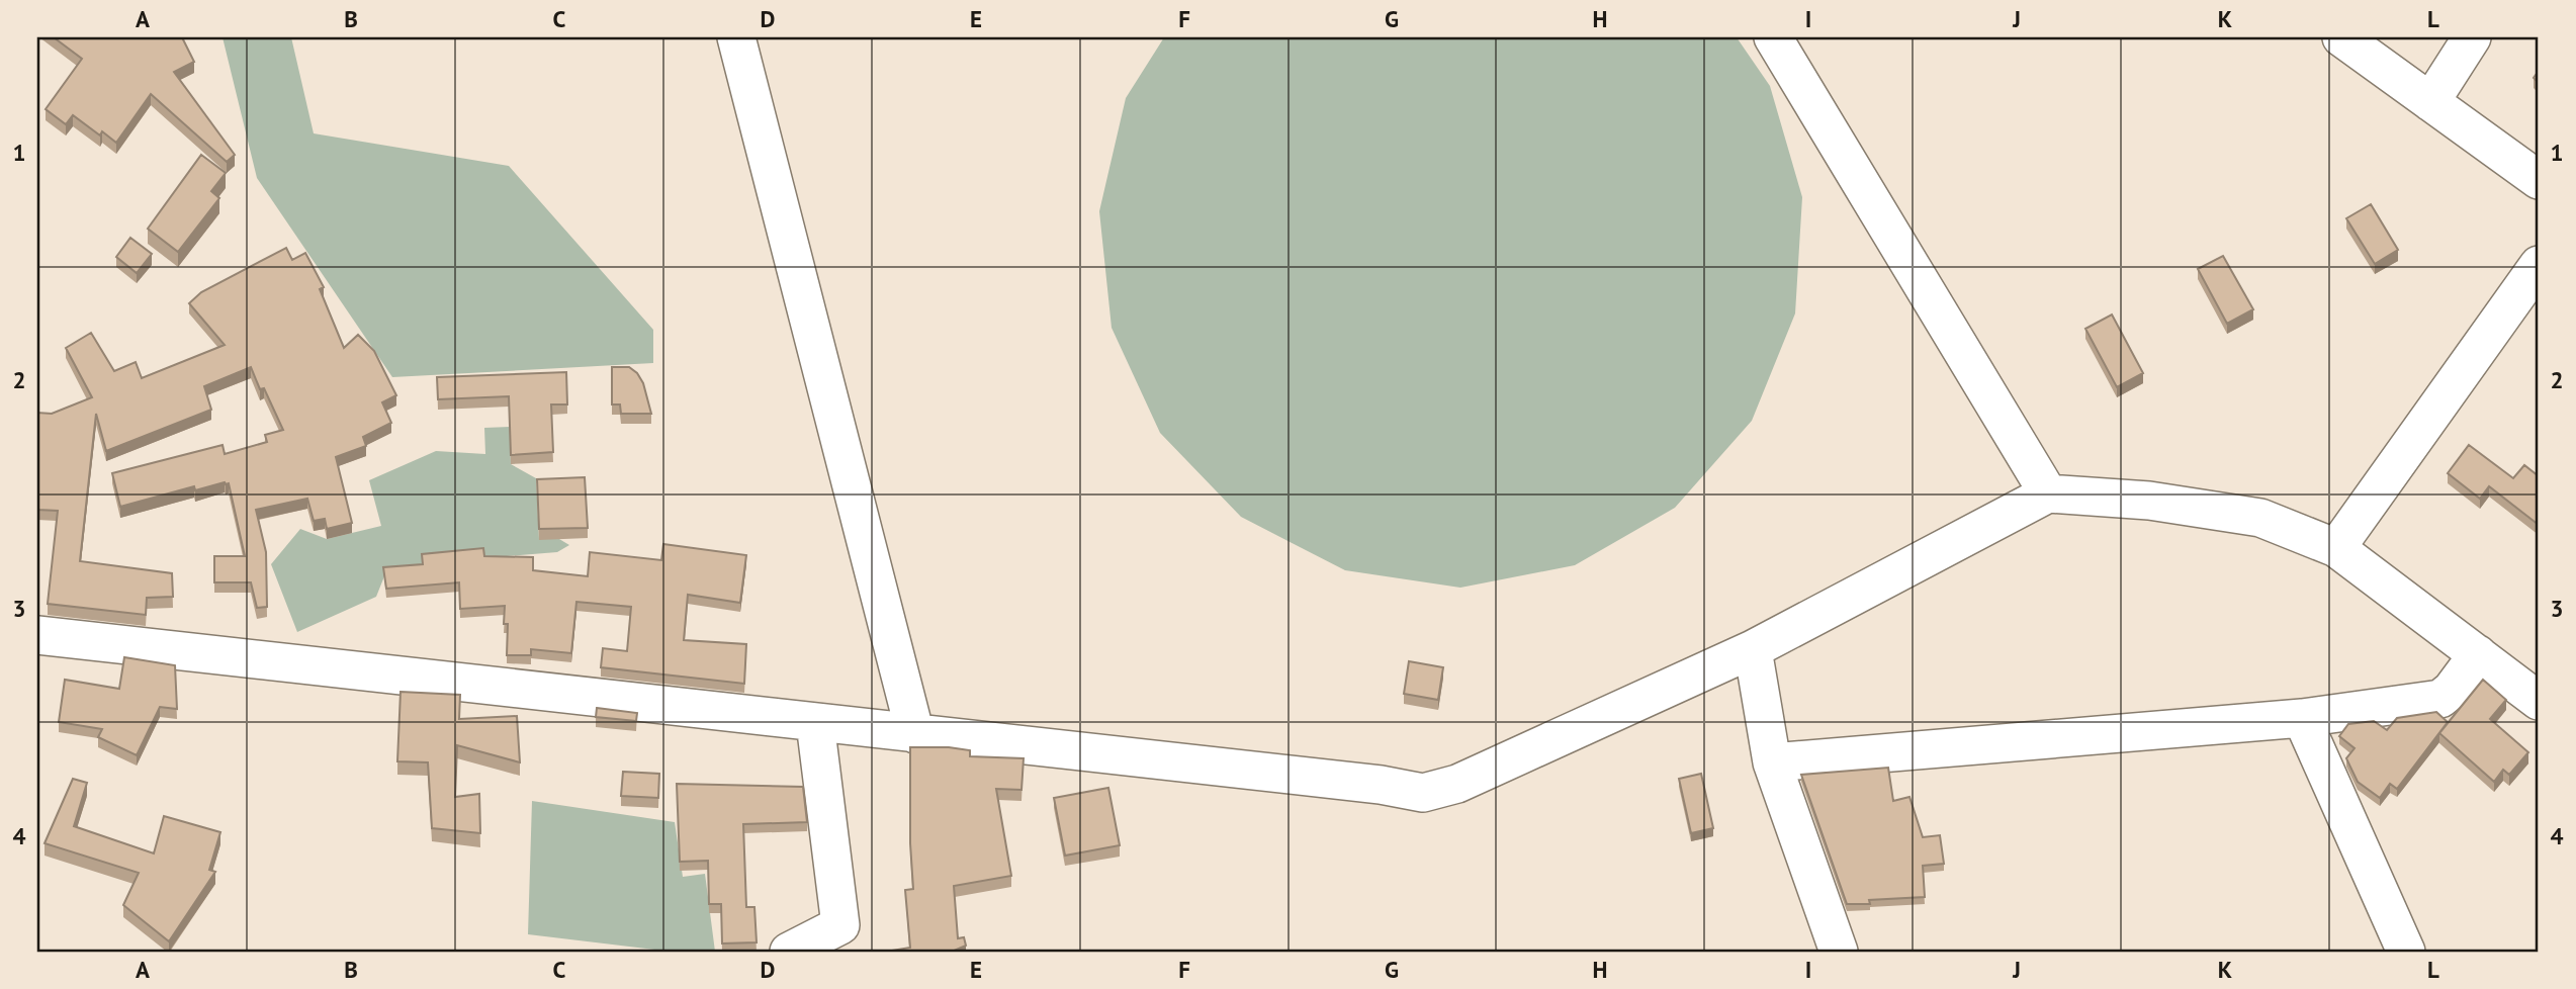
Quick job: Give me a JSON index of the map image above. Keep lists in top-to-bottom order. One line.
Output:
{"grid":{"columns":["A","B","C","D","E","F","G","H","I","J","K","L"],"rows":["1","2","3","4"]}}
